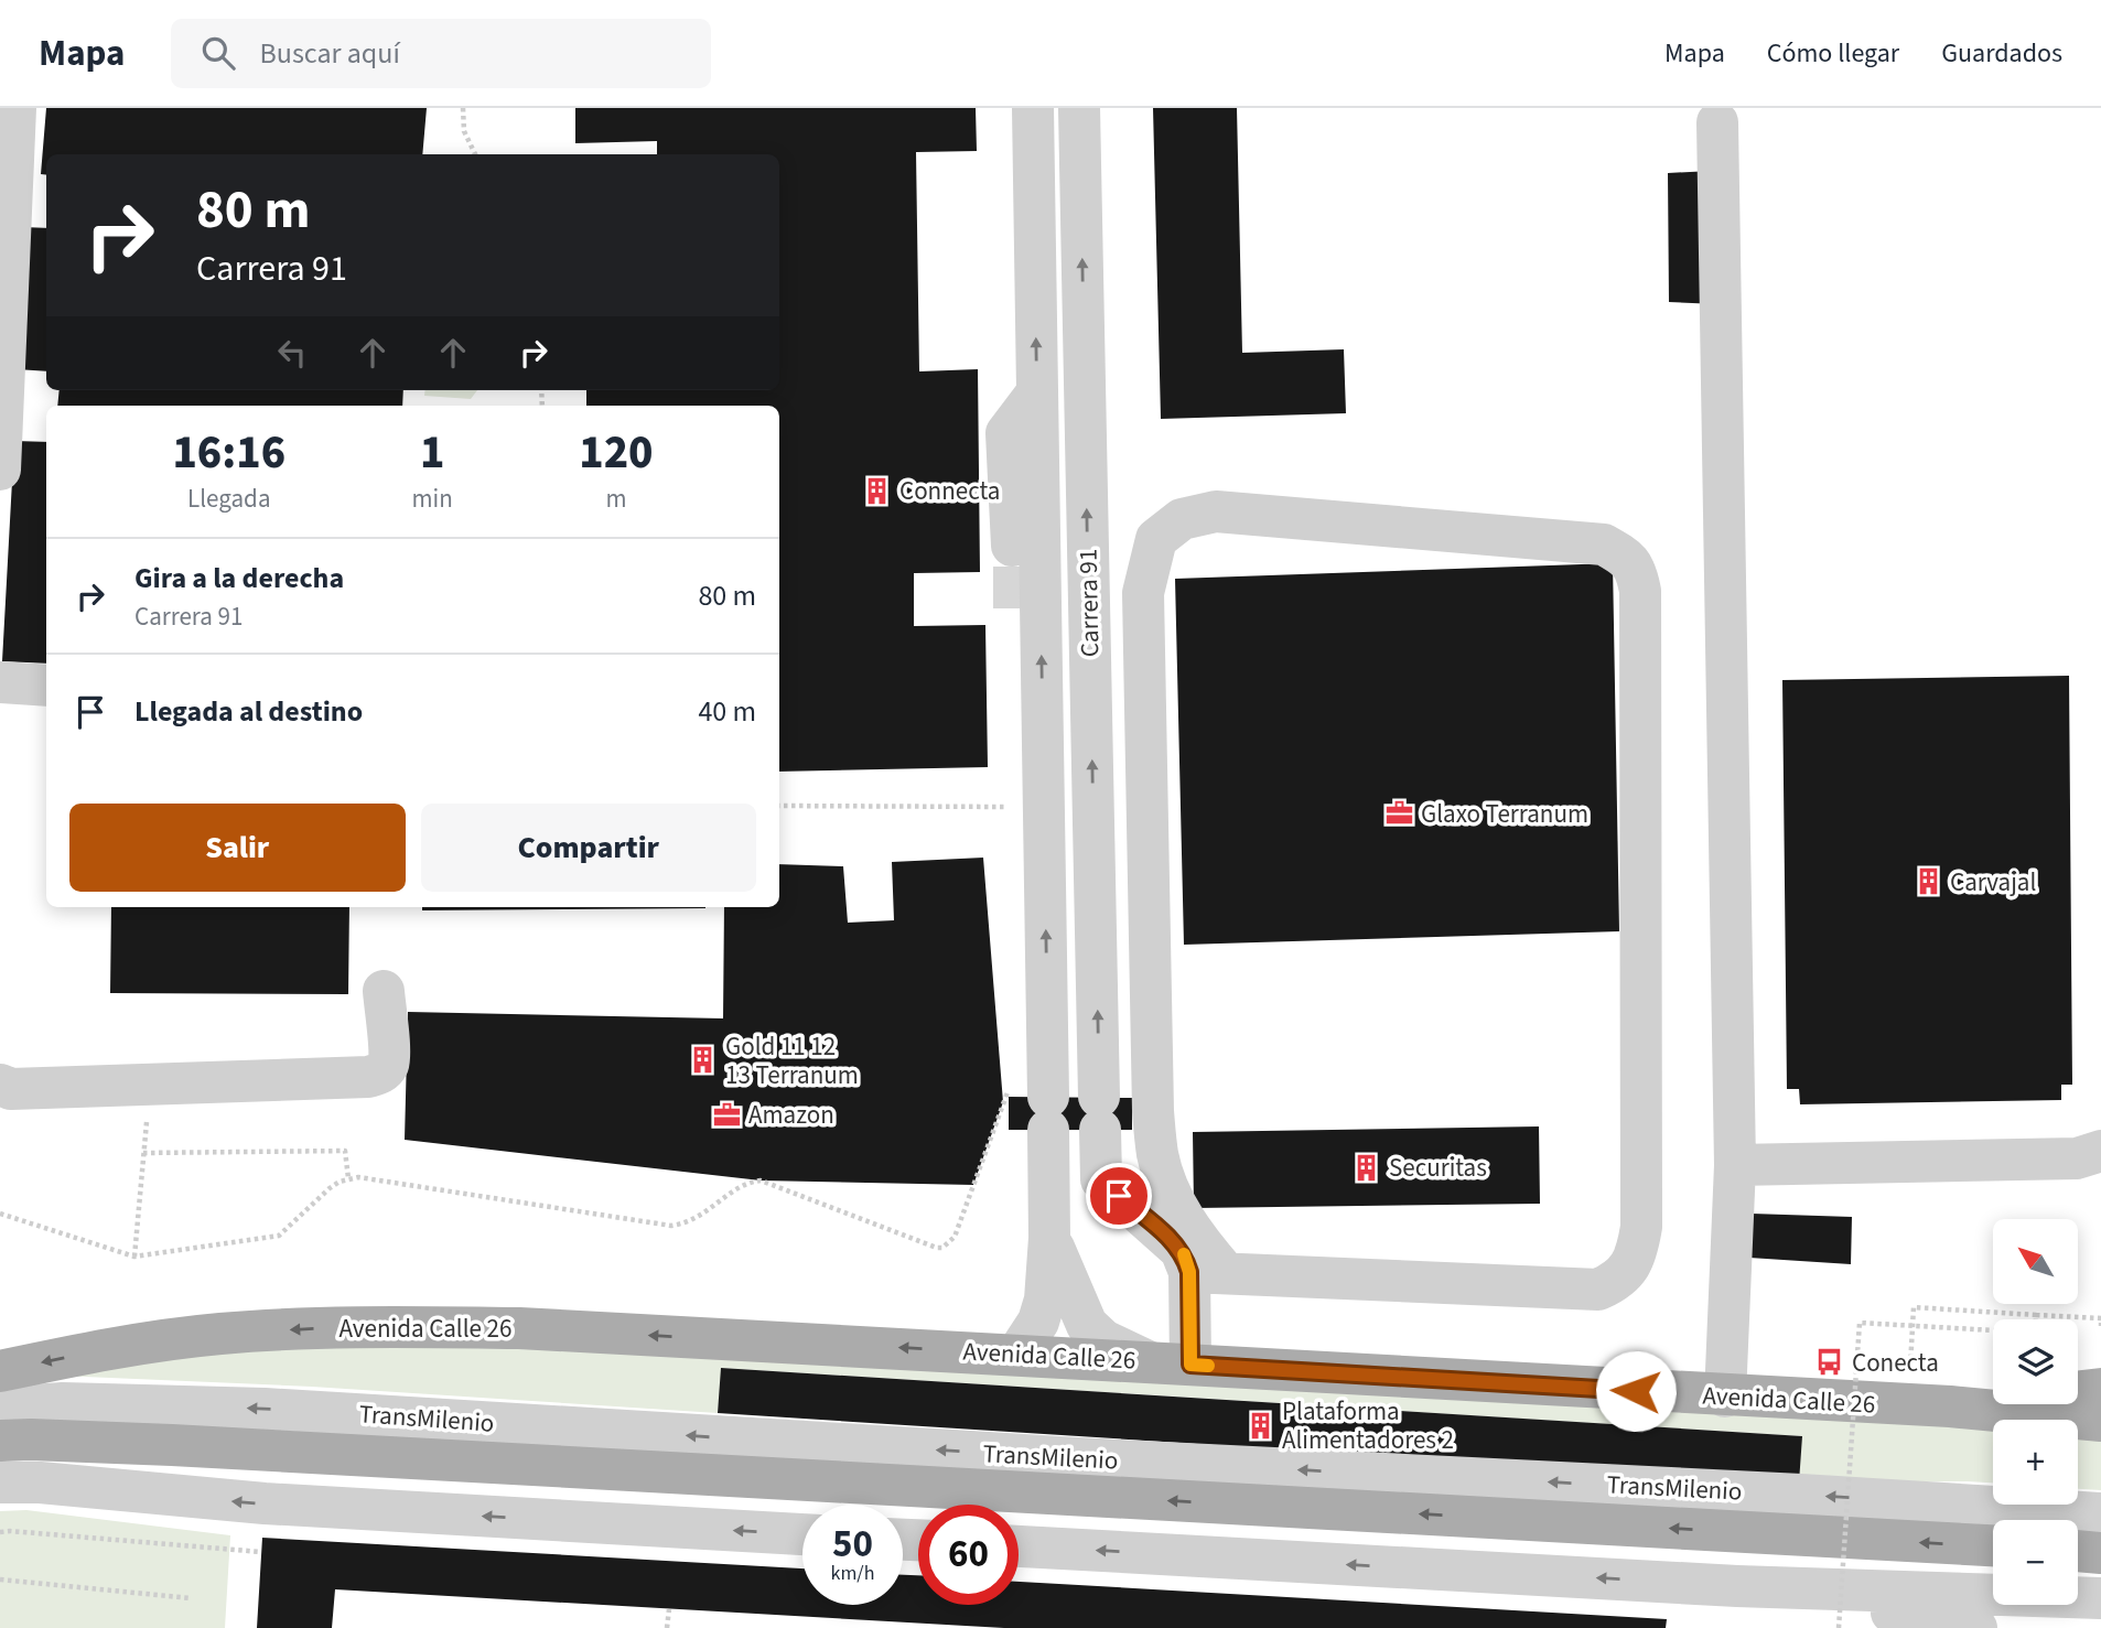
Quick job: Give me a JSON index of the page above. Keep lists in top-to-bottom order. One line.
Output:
{"streets":{"main road":["Avenida Calle 26"],"street":["Carrera 91","TransMilenio"]},"crossings":[["Carrera 91","Avenida Calle 26"]],"one_way":["Carrera 91"],"places":{"building":["Connecta","Carvajal","Gold 11 12 13 Terranum","Securitas","Plataforma Alimentadores 2"],"office":["Glaxo Terranum","Amazon"],"bus stop":["Conecta"]},"north":"top left","page":{"header":"Mapa","search":"Buscar aquí","nav":["Mapa","Cómo llegar","Guardados"],"turn":["80 m","Carrera 91"],"eta":["16:16","Llegada","1","min","120","m"],"list":[{"name":"Gira a la derecha","note":"Carrera 91","value":"80 m"},{"name":"Llegada al destino","value":"40 m"}],"buttons":["Salir","Compartir"],"map_buttons":["+","−"],"speed":"50 km/h","limit":"60"}}
